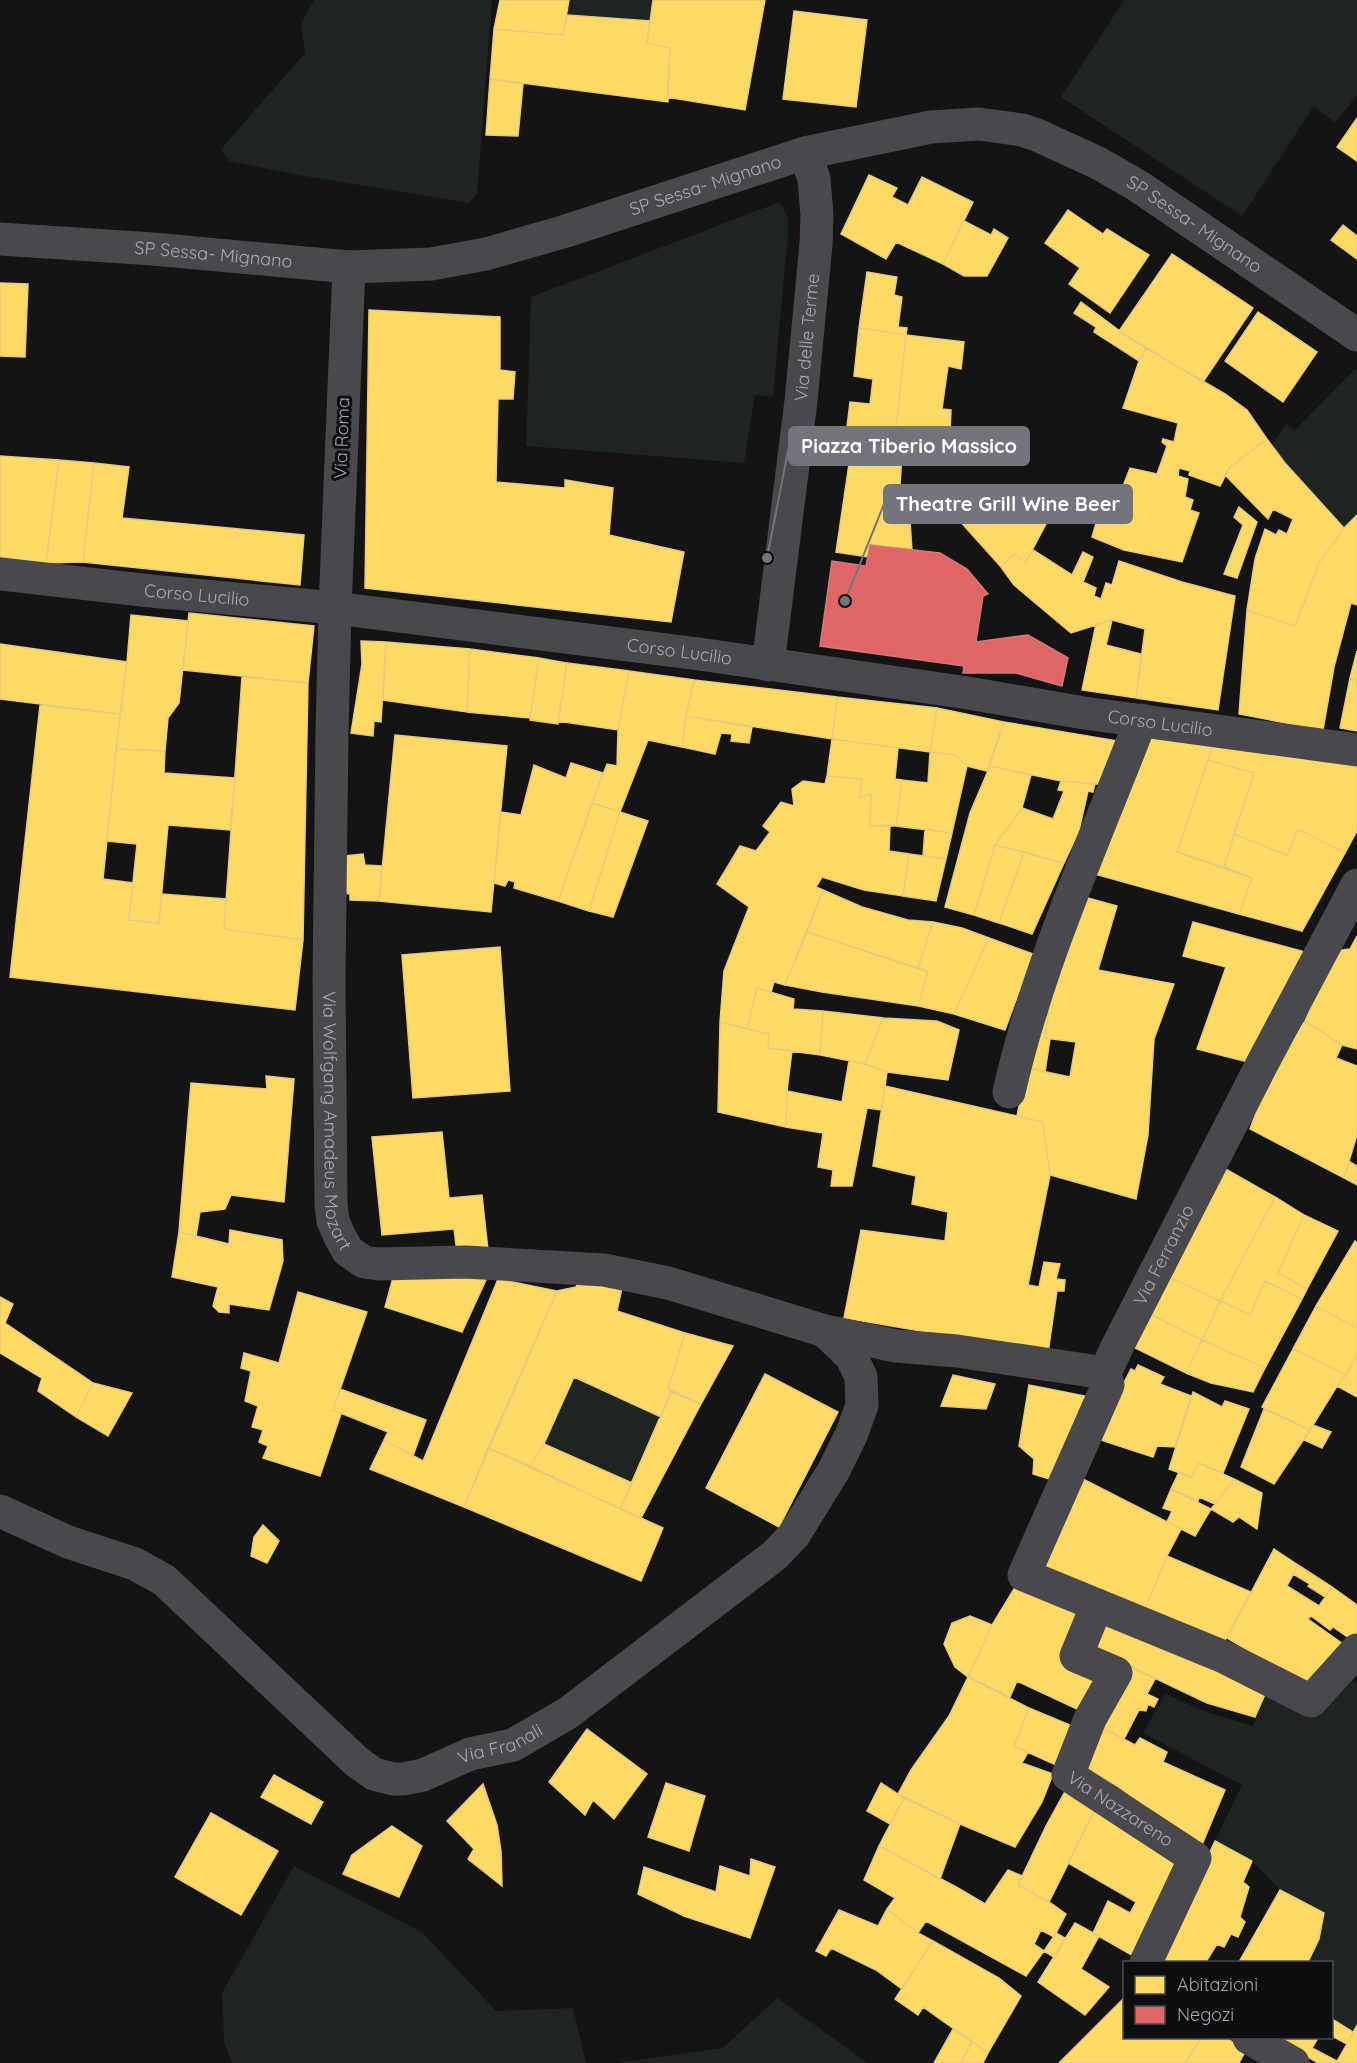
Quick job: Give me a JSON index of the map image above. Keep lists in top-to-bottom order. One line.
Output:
{"streets":{"street":["SP Sessa- Mignano","Via delle Terme","Via Roma","Corso Lucilio","Via Wolfgang Amadeus Mozart","Via Ferranzio","Via Franali","Via Nazzareno"]},"crossings":[["SP Sessa- Mignano","Via delle Terme"],["SP Sessa- Mignano","Via Roma"],["Via delle Terme","Corso Lucilio"],["Via Roma","Corso Lucilio"],["Via Roma","Via Wolfgang Amadeus Mozart"],["Corso Lucilio","Via Wolfgang Amadeus Mozart"],["Via Wolfgang Amadeus Mozart","Via Franali"],["Via Ferranzio","Via Nazzareno"]],"places":["Piazza Tiberio Massico","Theatre Grill Wine Beer"],"legend":["Abitazioni","Negozi"]}
